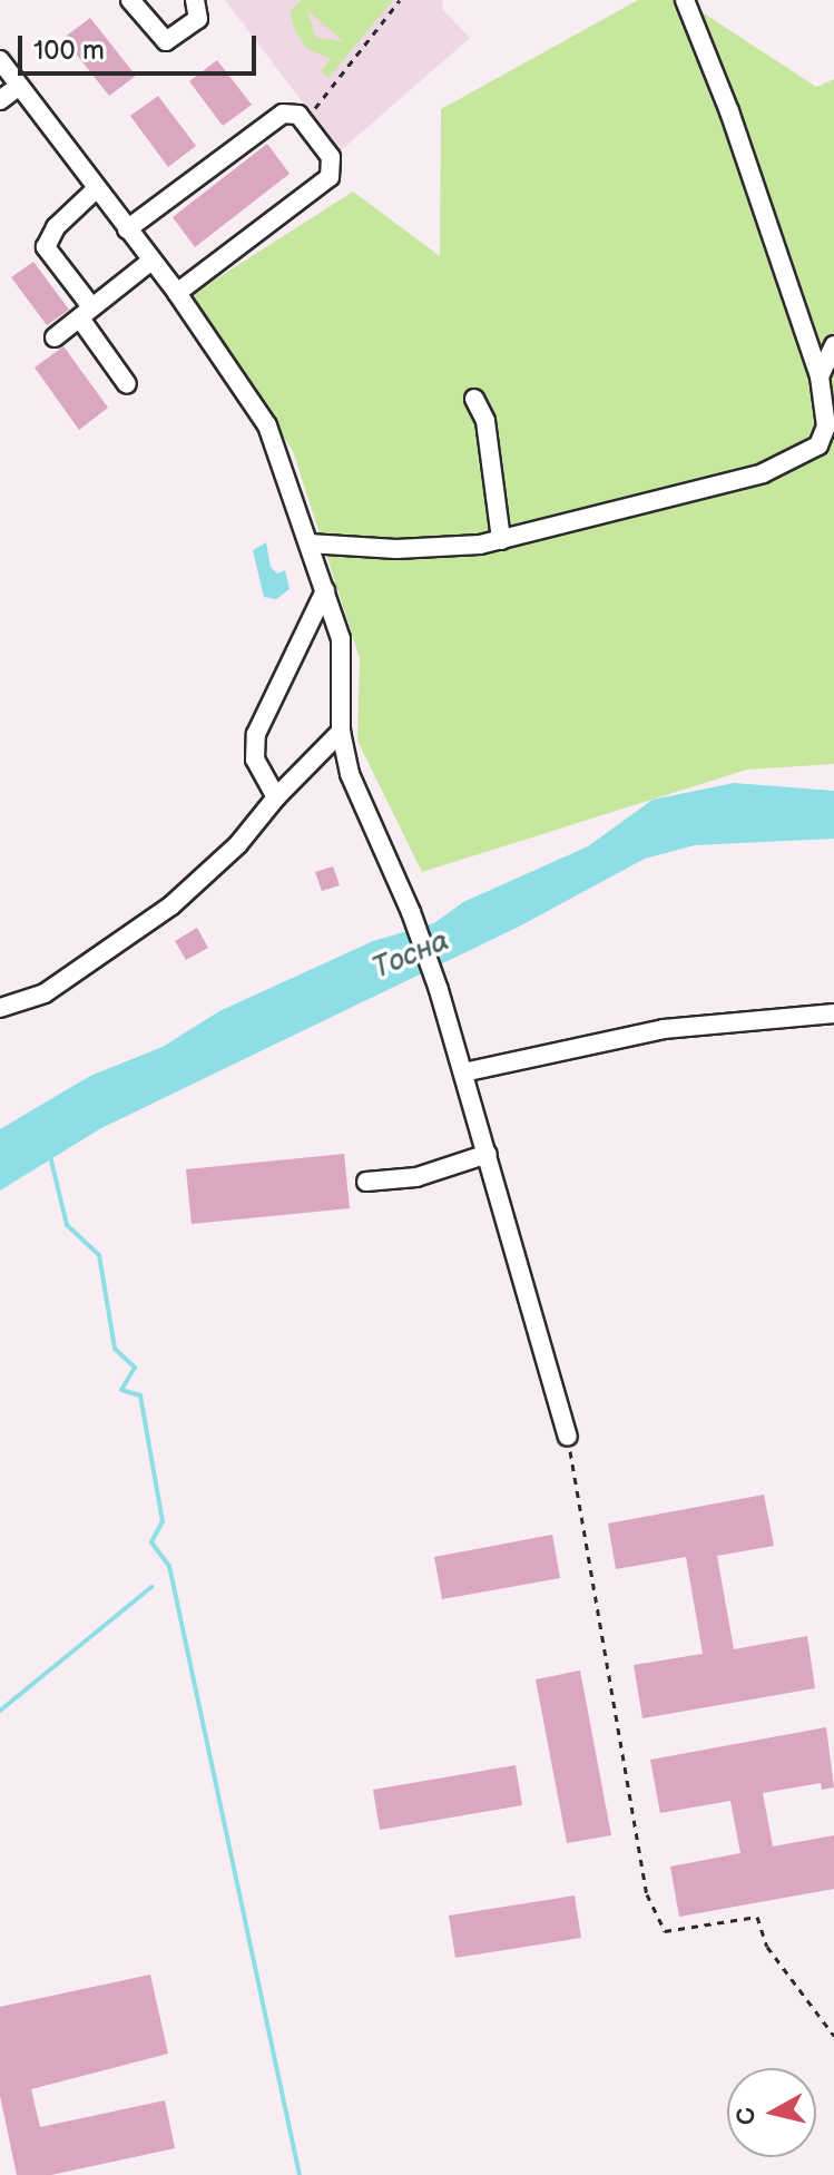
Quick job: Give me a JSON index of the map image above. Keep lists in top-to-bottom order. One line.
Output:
{"water":["Тосна"],"scale_bar":"100 m","north":"left"}
